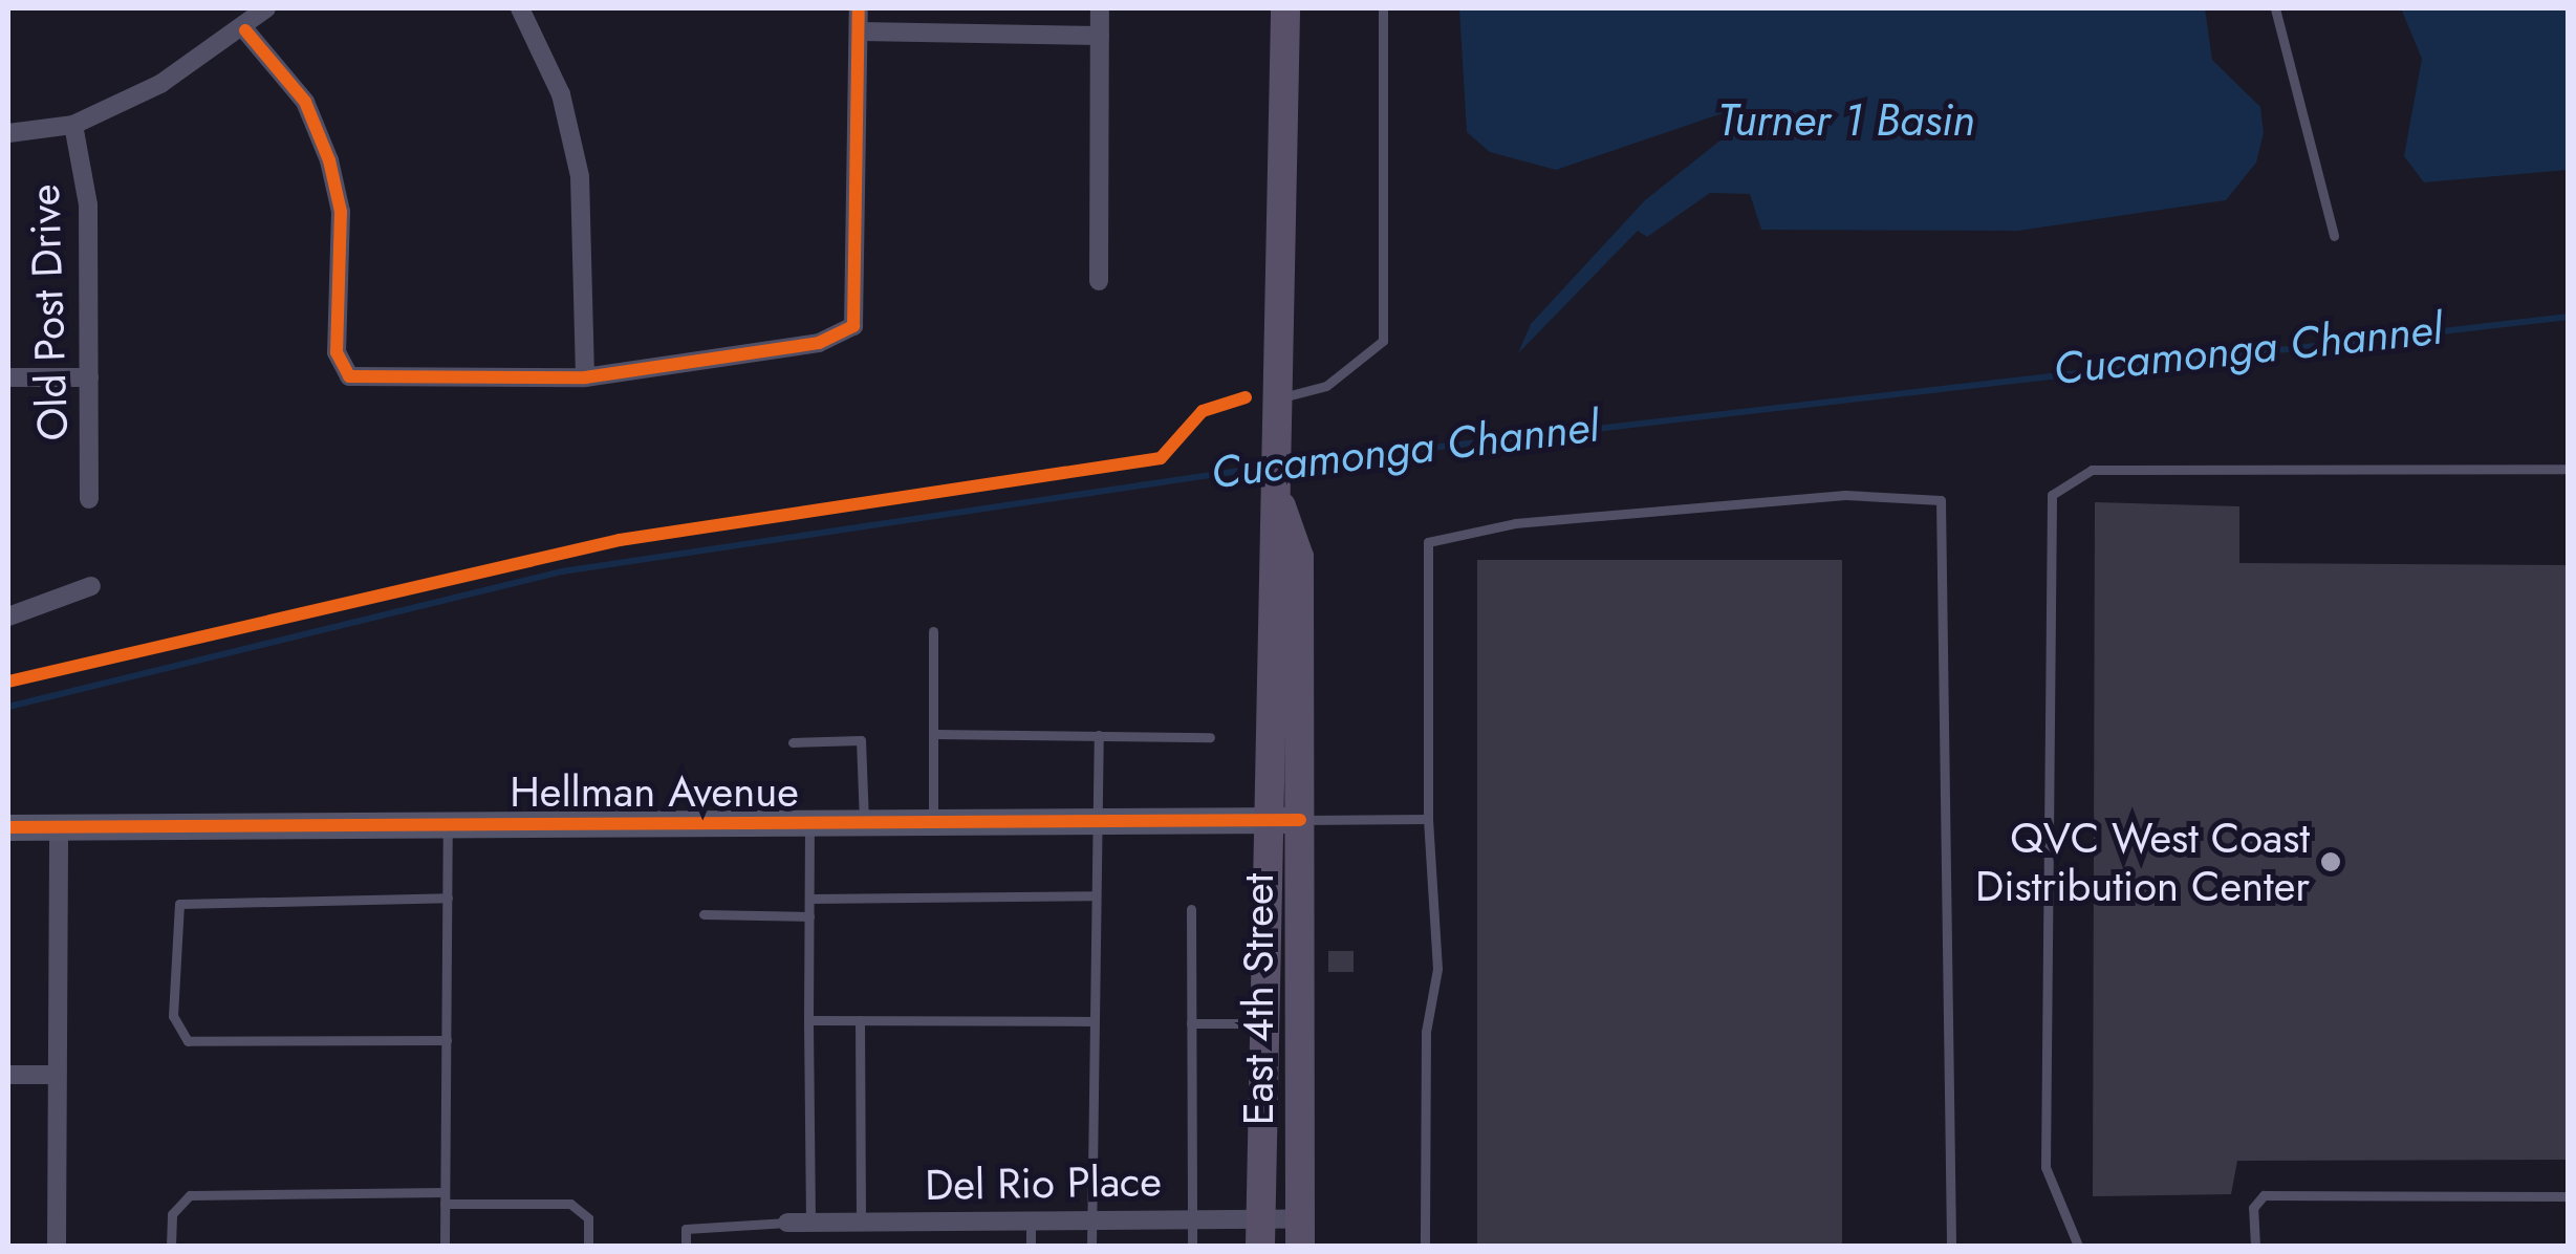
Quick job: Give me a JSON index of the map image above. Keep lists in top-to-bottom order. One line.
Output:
{"streets":{"main road":["East 4th Street"],"street":["Old Post Drive","Hellman Avenue","Del Rio Place"]},"crossings":[["Hellman Avenue","East 4th Street"],["East 4th Street","Del Rio Place"]],"water":["Turner 1 Basin","Cucamonga Channel"],"places":["QVC West Coast Distribution Center"]}
